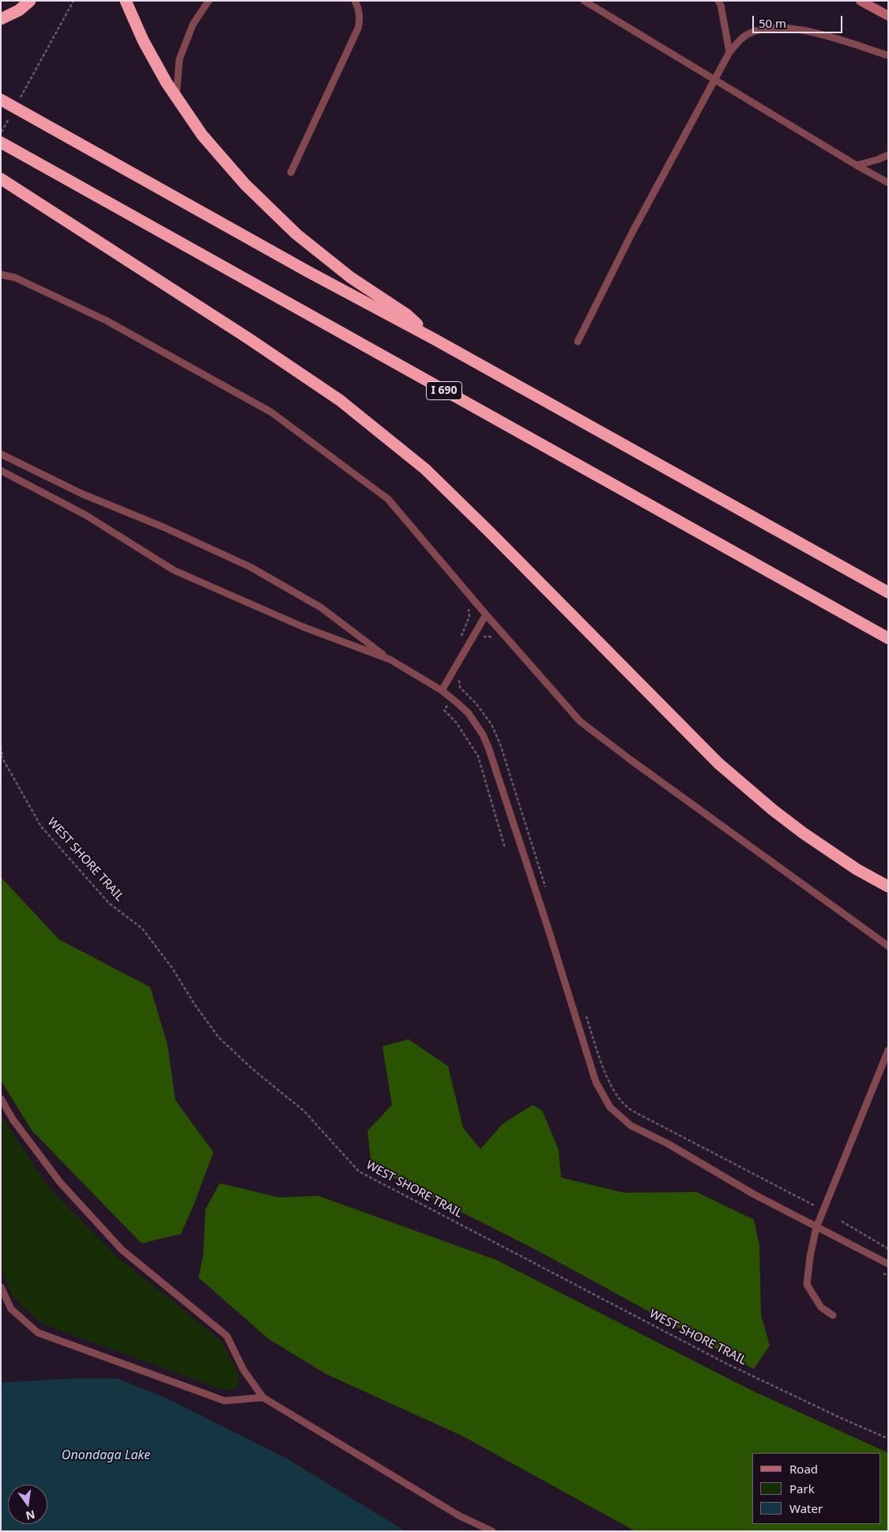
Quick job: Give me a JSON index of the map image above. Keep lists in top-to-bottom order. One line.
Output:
{"streets":{"highway":["I 690"],"path":["WEST SHORE TRAIL"]},"water":["Onondaga Lake"],"legend":["Road","Park","Water"],"scale_bar":"50 m","north":"bottom"}
